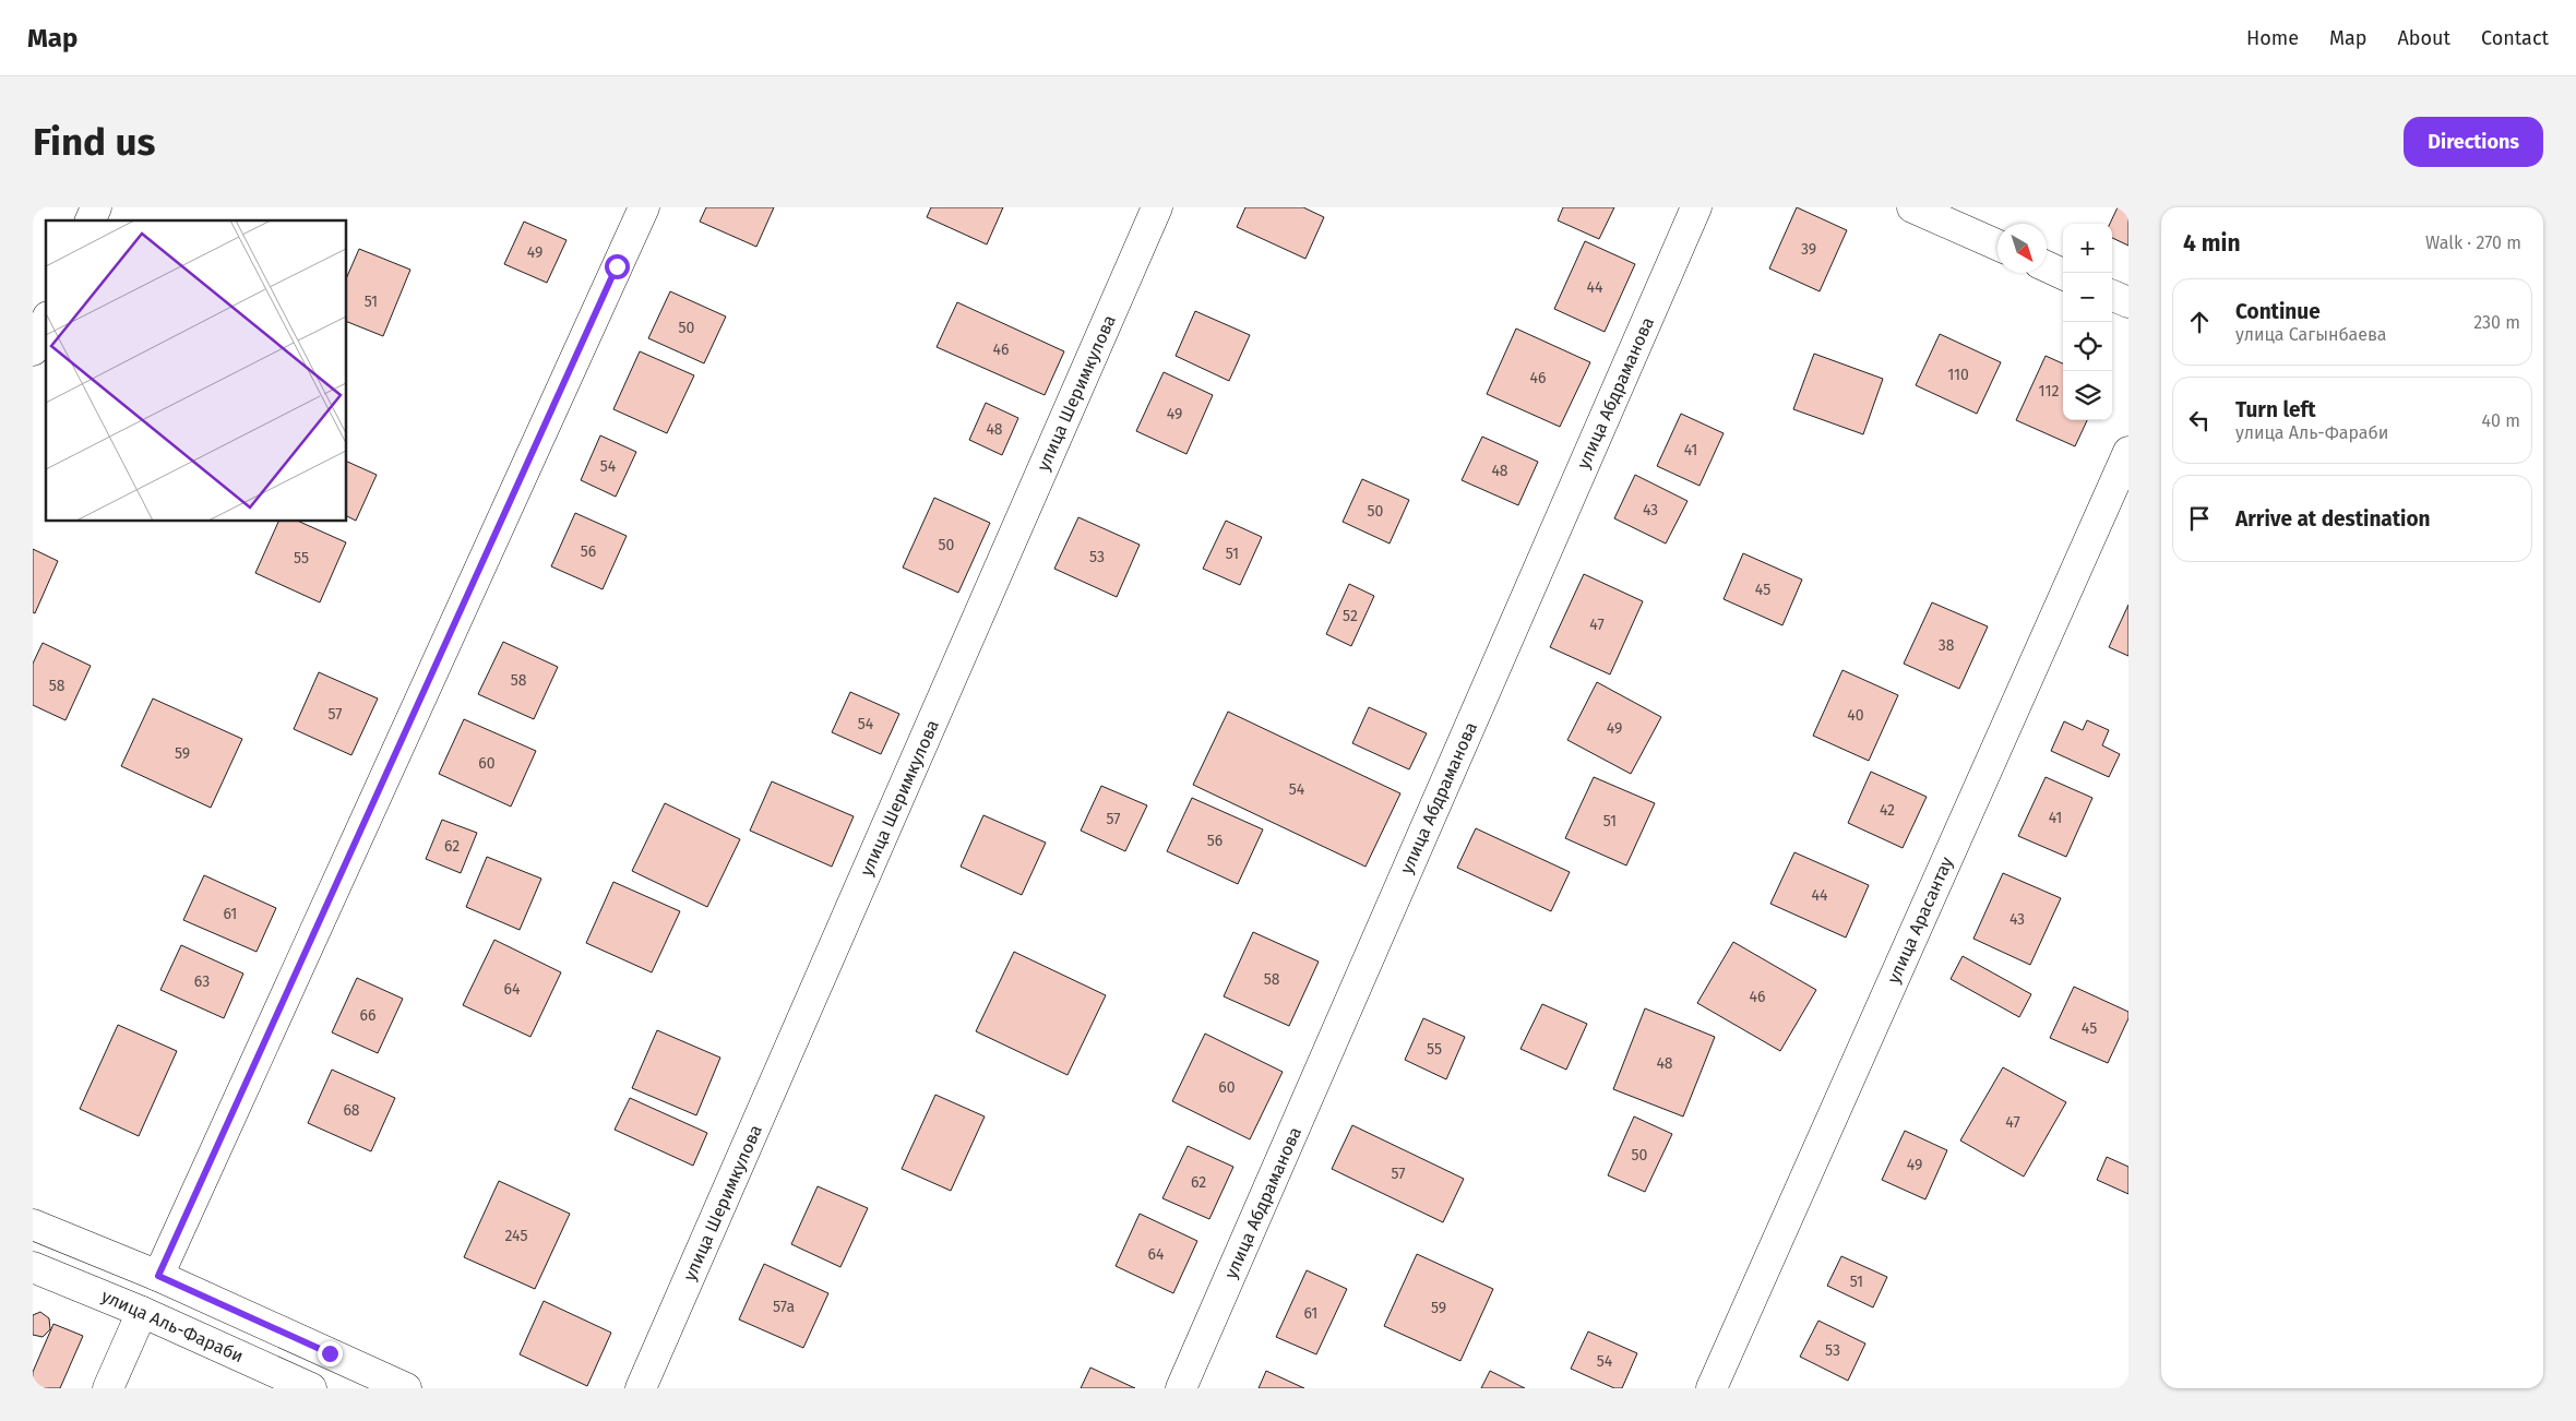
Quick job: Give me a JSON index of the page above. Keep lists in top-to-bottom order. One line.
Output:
{"streets":{"street":["улица Шеримкулова","улица Абдраманова","улица Арасантау","улица Аль-Фараби"]},"house_numbers":["39","49","44","51","50","46","110","46","112","49","48","41","54","48","43","50","50","56","51","53","55","45","52","47","38","58","58","57","40","54","49","59","60","54","42","41","57","51","56","62","44","61","43","58","63","64","46","66","45","55","48","60","68","47","50","49","57","62","245","64","51","57а","59","61","53","54"],"north":"bottom right","page":{"header":"Map","nav":["Home","Map","About","Contact"],"buttons":"Directions","title":"Find us","heading":["4 min","Walk · 270 m"],"map_buttons":["+","−"],"list":[["Continue","улица Сагынбаева","230 m"],["Turn left","улица Аль-Фараби","40 m"],"Arrive at destination"]}}
